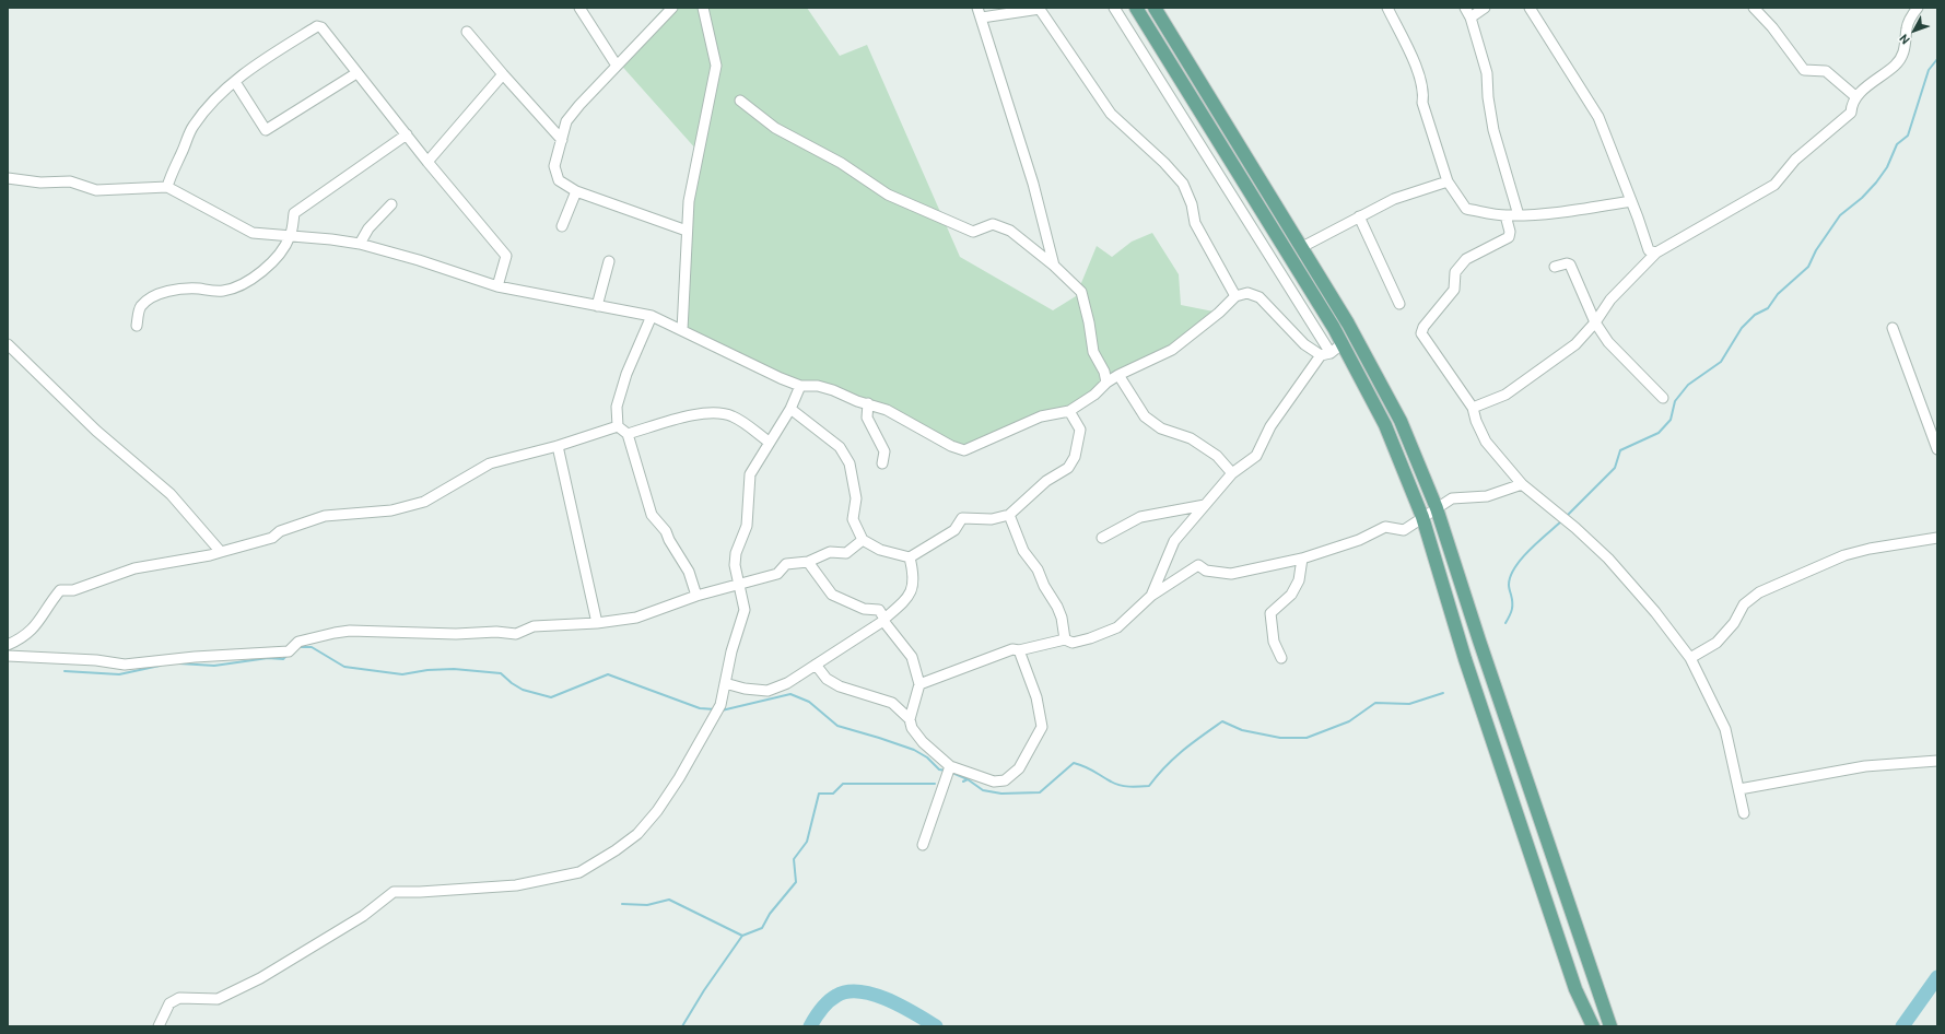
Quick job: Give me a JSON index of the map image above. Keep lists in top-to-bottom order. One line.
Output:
{"north":"bottom left"}
